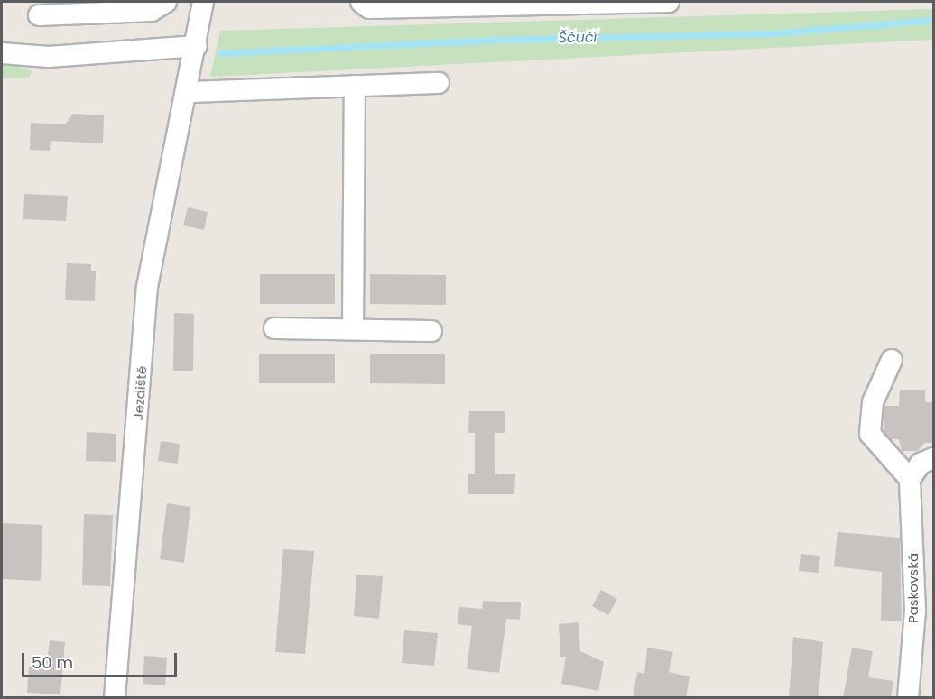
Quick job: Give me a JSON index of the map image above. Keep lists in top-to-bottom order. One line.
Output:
{"streets":{"street":["Jezdiště","Paskovská"]},"water":["Ščučí"],"scale_bar":"50 m"}
